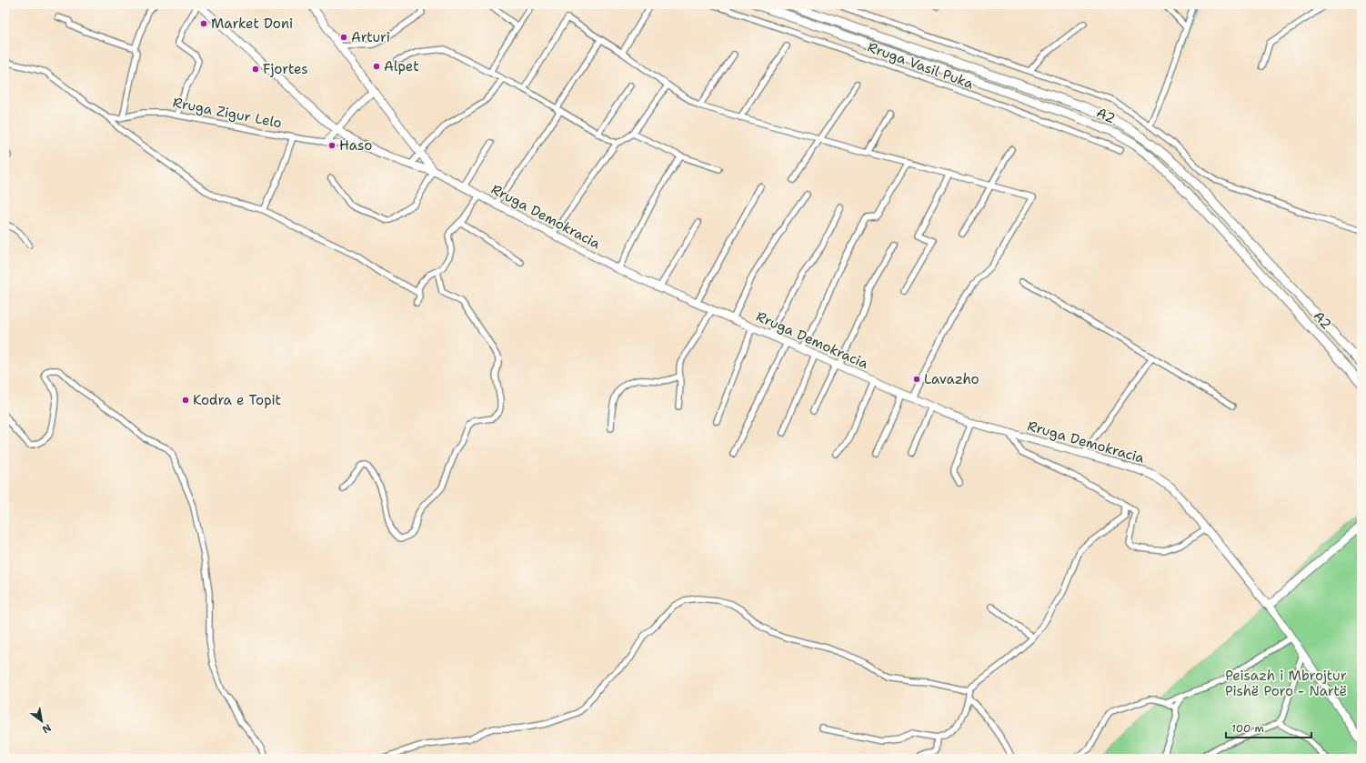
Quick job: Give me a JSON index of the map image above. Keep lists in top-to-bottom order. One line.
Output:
{"streets":{"main road":["A2","Rruga Demokracia"],"street":["Rruga Vasil Puka","Rruga Zigur Lelo"]},"crossings":[["Rruga Zigur Lelo","Rruga Demokracia"]],"parks":["Peisazh i Mbrojtur Pishë Poro - Nartë"],"places":["Market Doni","Arturi","Alpet","Fjortes","Haso","Lavazho","Kodra e Topit"],"scale_bar":"100 m","north":"bottom right"}
